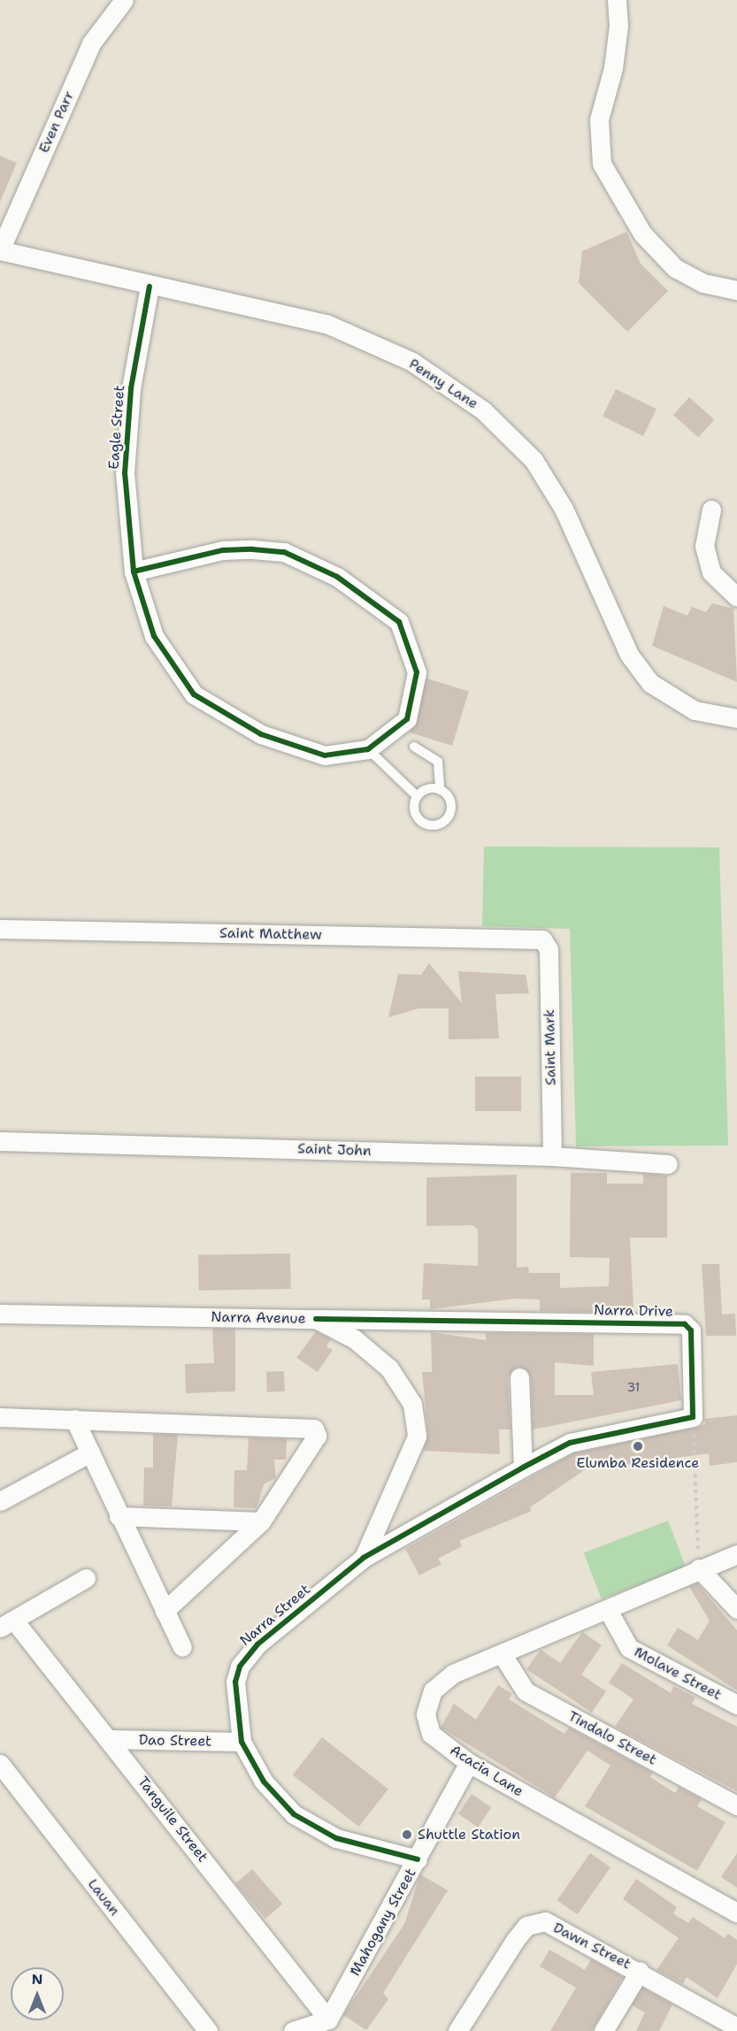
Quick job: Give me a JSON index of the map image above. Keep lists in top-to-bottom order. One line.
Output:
{"streets":{"street":["Even Parr","Penny Lane","Eagle Street","Saint Matthew","Saint Mark","Saint John","Narra Drive","Narra Avenue","Narra Street","Molave Street","Tindalo Street","Dao Street","Acacia Lane","Tanguile Street","Lauan","Mahogany Street","Dawn Street"]},"crossings":[["Even Parr","Penny Lane"],["Penny Lane","Eagle Street"],["Saint Matthew","Saint Mark"],["Saint Mark","Saint John"],["Narra Drive","Narra Avenue"],["Narra Avenue","Narra Street"],["Narra Street","Dao Street"],["Narra Street","Mahogany Street"],["Molave Street","Acacia Lane"],["Tindalo Street","Acacia Lane"],["Dao Street","Tanguile Street"],["Acacia Lane","Mahogany Street"],["Tanguile Street","Mahogany Street"]],"places":["Elumba Residence","Shuttle Station"],"house_numbers":["31"],"north":"top"}
